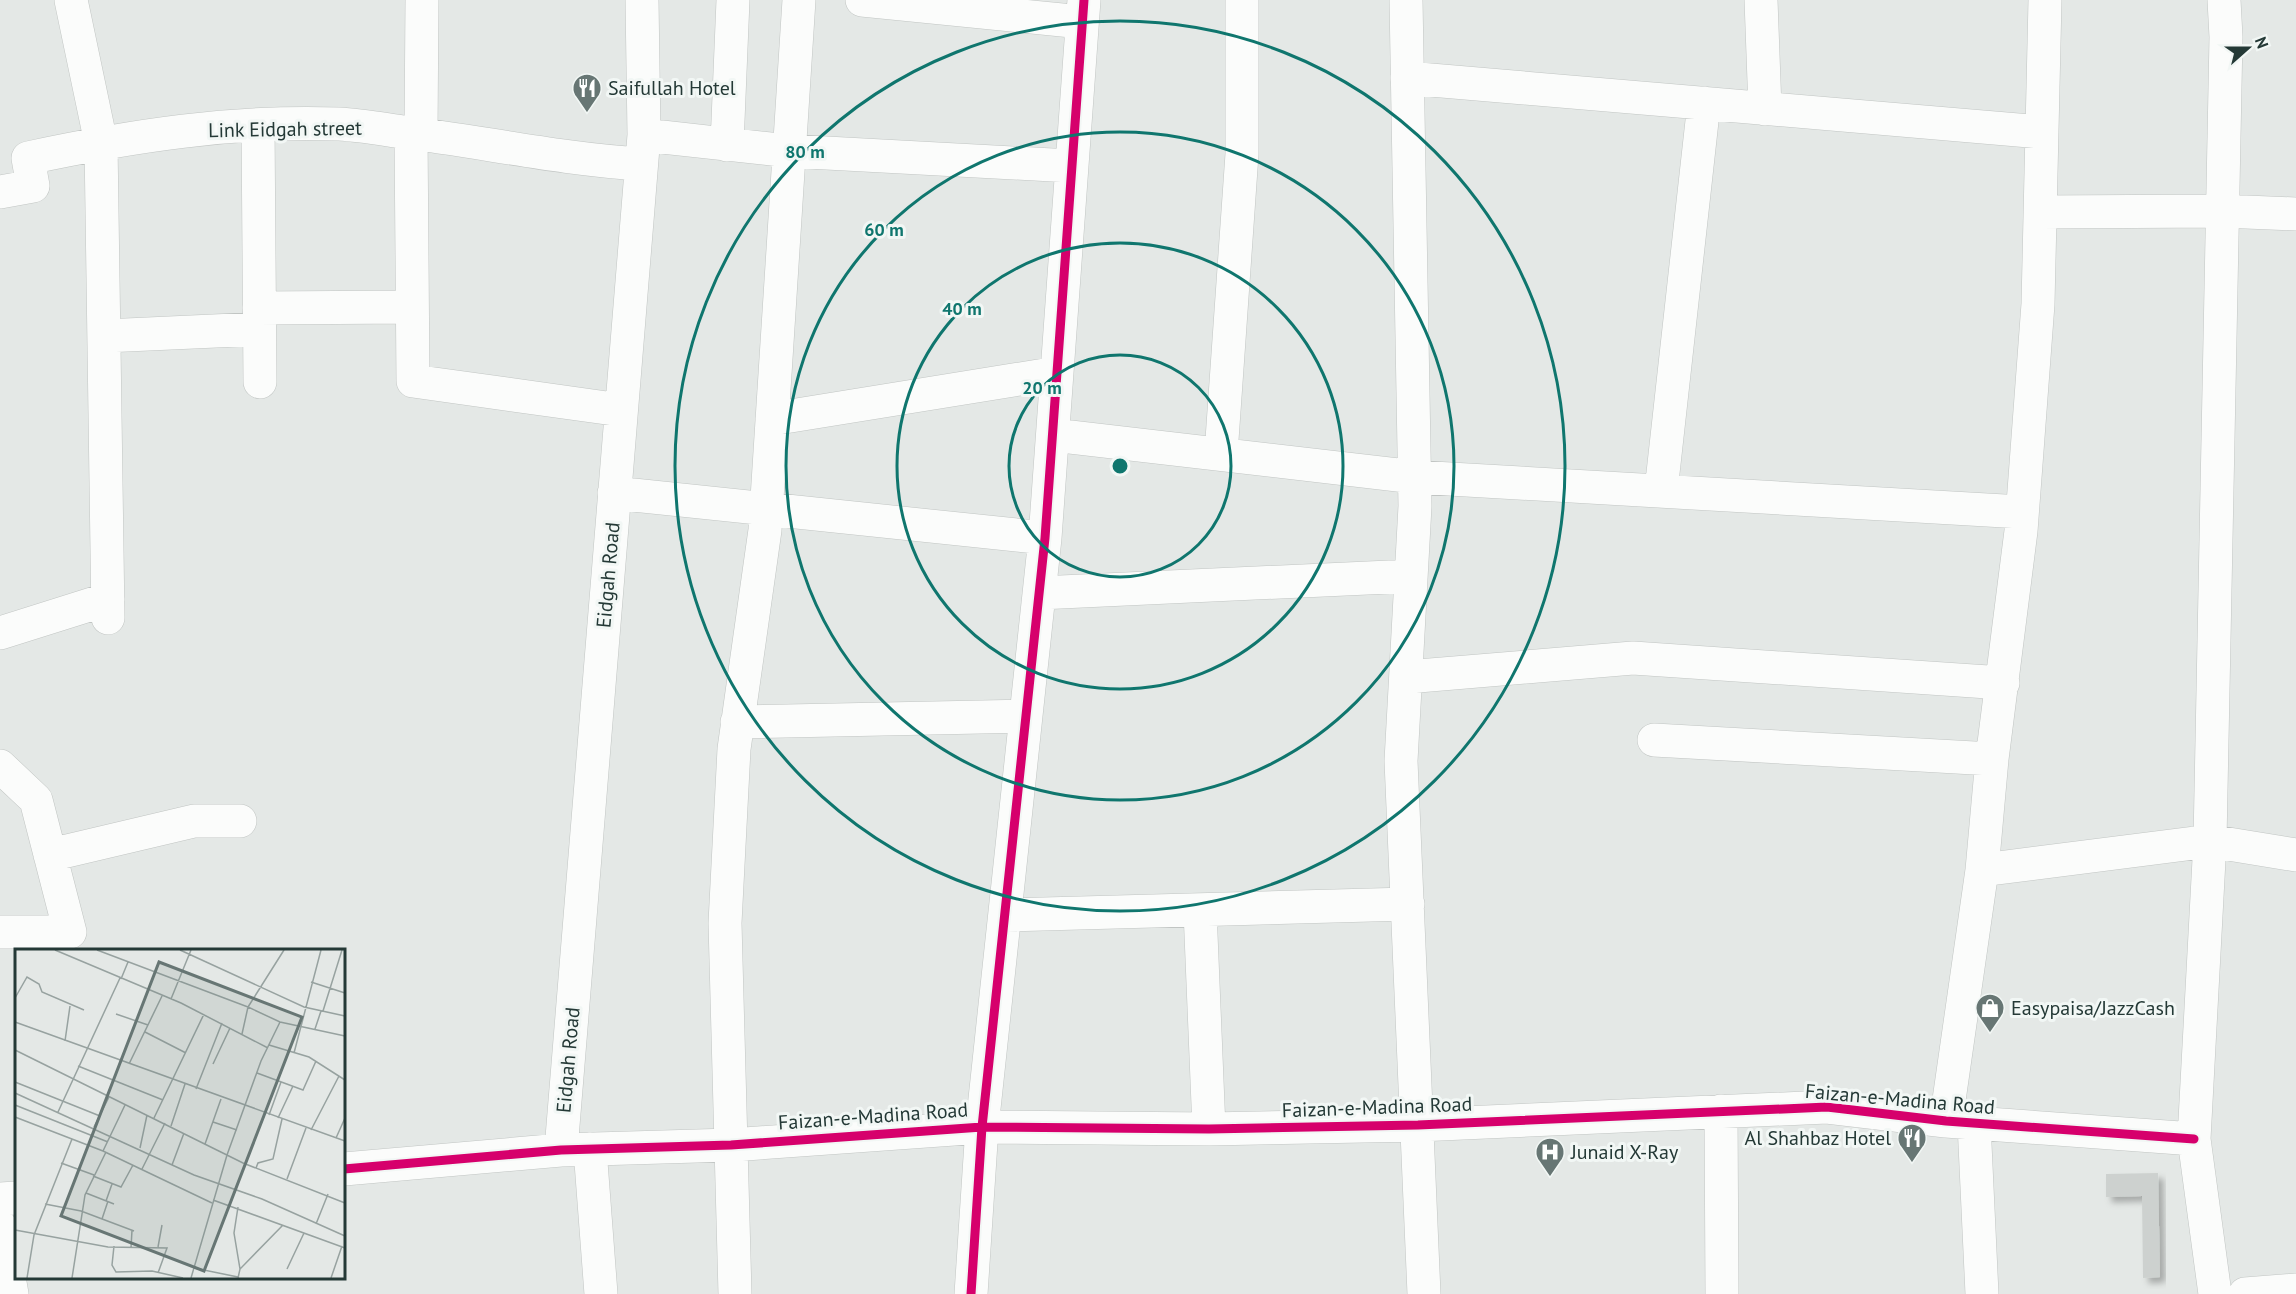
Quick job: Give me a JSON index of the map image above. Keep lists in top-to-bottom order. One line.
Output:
{"streets":{"street":["Link Eidgah street","Eidgah Road","Faizan-e-Madina Road"]},"crossings":[["Link Eidgah street","Eidgah Road"],["Eidgah Road","Faizan-e-Madina Road"]],"places":{"restaurant":["Saifullah Hotel","Al Shahbaz Hotel"],"shop":["Easypaisa/JazzCash"],"hospital":["Junaid X-Ray"]},"north":"right","rings":["80 m","60 m","40 m","20 m"]}
